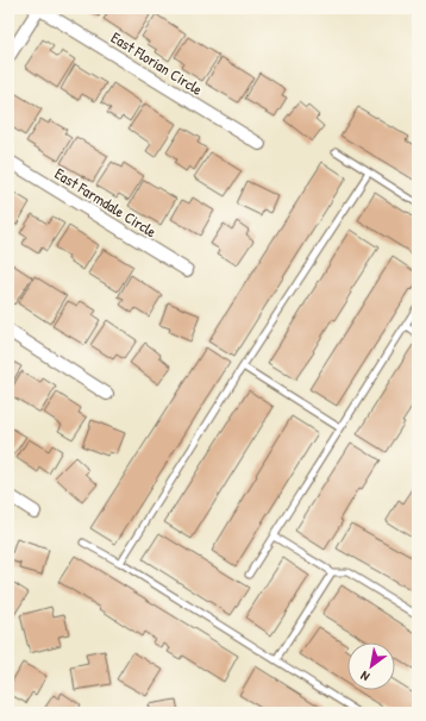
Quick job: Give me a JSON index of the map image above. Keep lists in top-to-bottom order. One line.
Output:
{"streets":{"street":["East Florian Circle","East Farmdale Circle"]},"north":"bottom left"}
